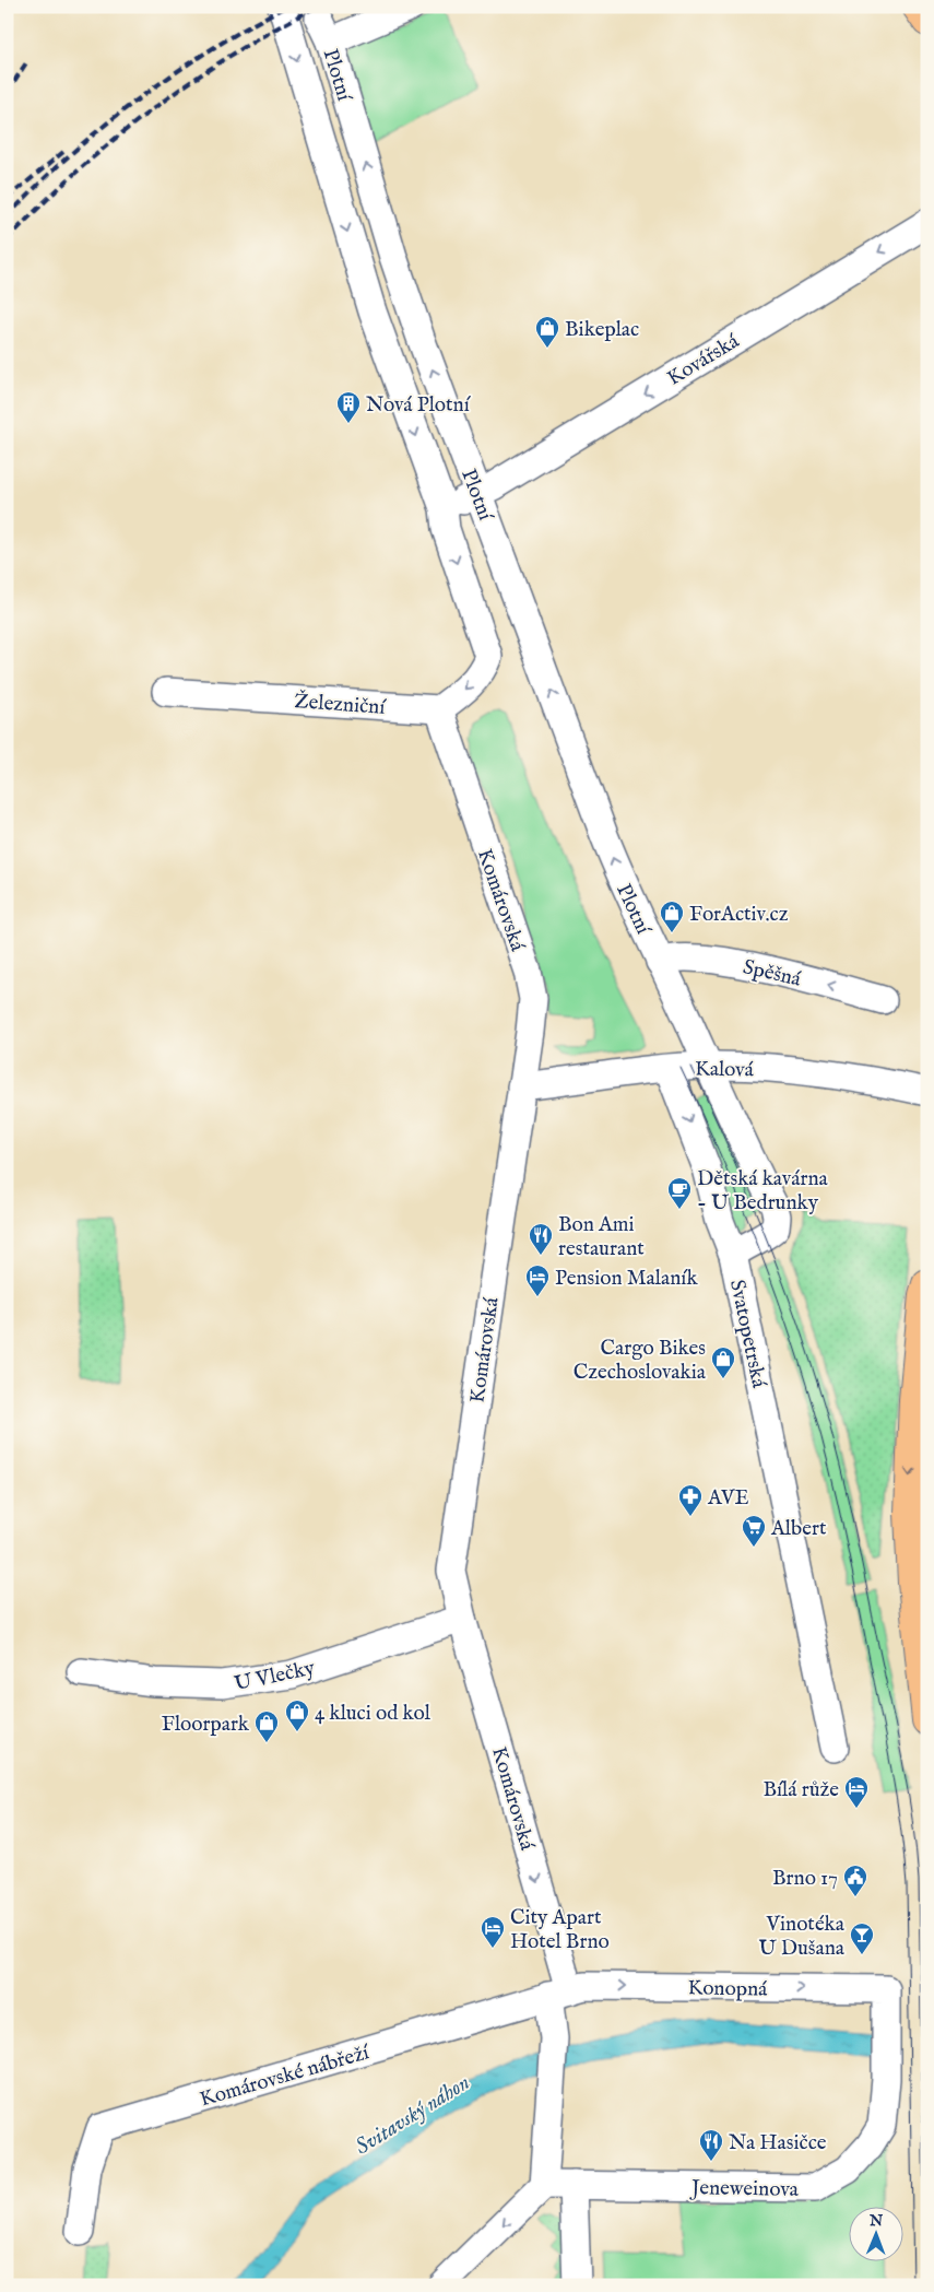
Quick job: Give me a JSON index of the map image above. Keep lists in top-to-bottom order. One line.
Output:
{"streets":{"street":["Plotní","Kovářská","Železniční","Komárovská","Spěšná","Kalová","Svatopetrská","U Vlečky","Konopná","Komárovské nábřeží","Jeneweinova"]},"crossings":[["Plotní","Kovářská"],["Plotní","Železniční"],["Plotní","Komárovská"],["Plotní","Spěšná"],["Plotní","Svatopetrská"],["Železniční","Komárovská"],["Komárovská","Kalová"],["Komárovská","U Vlečky"],["Komárovská","Konopná"],["Komárovská","Komárovské nábřeží"],["Spěšná","Svatopetrská"],["Kalová","Svatopetrská"],["Konopná","Komárovské nábřeží"],["Konopná","Jeneweinova"]],"one_way":["Kovářská","Spěšná","Konopná"],"water":["Svitavský náhon"],"places":{"shop":["Bikeplac","ForActiv.cz","Cargo Bikes Czechoslovakia","4 kluci od kol","Floorpark"],"building":["Nová Plotní"],"cafe":["Dětská kavárna - U Bedrunky"],"restaurant":["Bon Ami restaurant","Na Hasičce"],"hotel":["Pension Malaník","Bílá růže","City Apart Hotel Brno"],"pharmacy":["AVE"],"supermarket":["Albert"],"public building":["Brno 17"],"bar":["Vinotéka U Dušana"]},"north":"top"}
